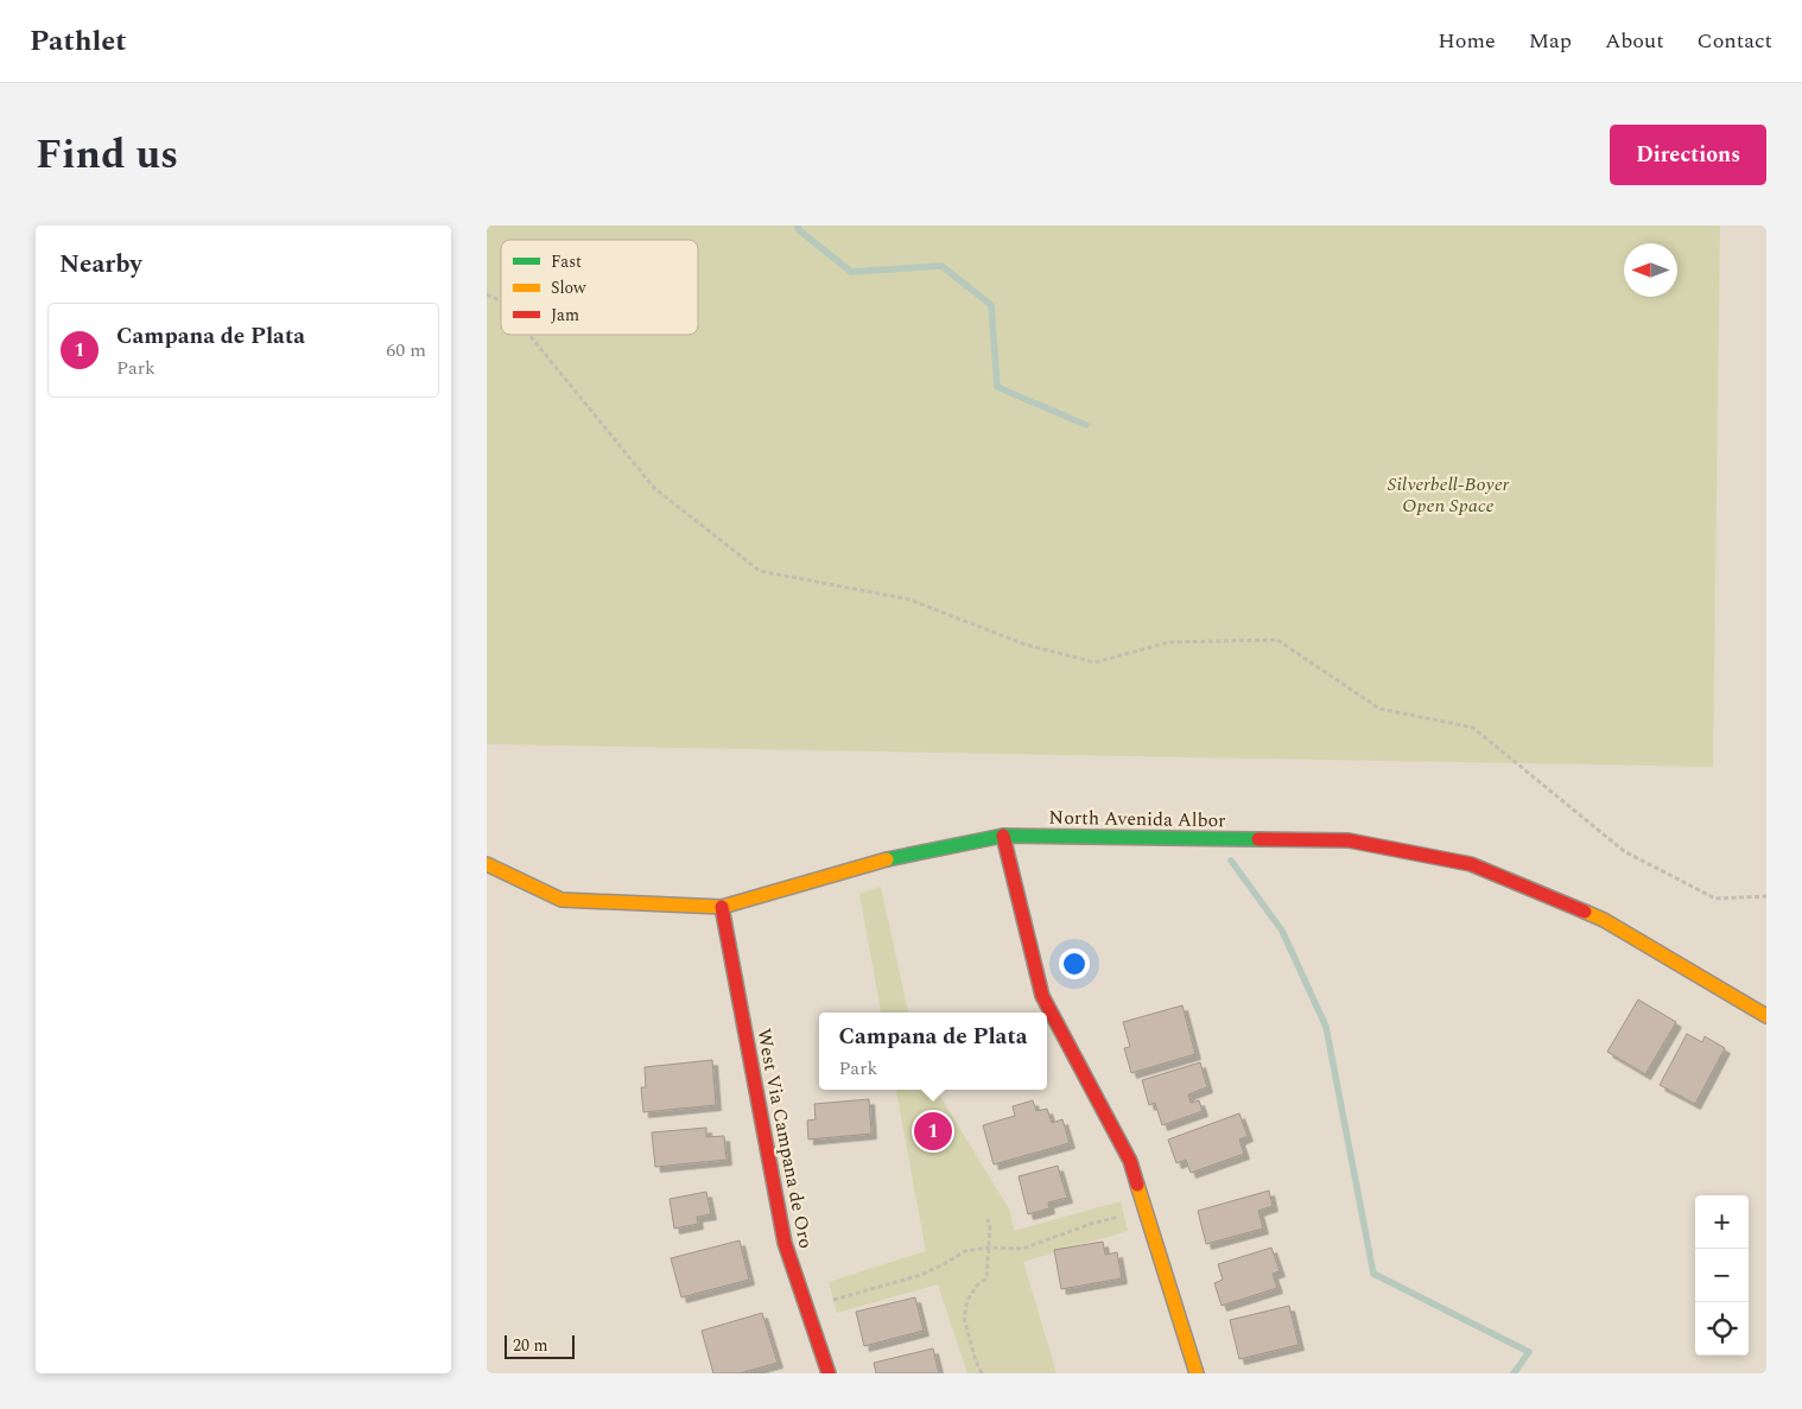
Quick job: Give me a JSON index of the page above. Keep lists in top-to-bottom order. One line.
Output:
{"streets":{"street":["North Avenida Albor","West Via Campana de Oro"]},"crossings":[["North Avenida Albor","West Via Campana de Oro"]],"parks":["Silverbell-Boyer Open Space"],"legend":["Fast","Slow","Jam"],"scale_bar":"20 m","north":"left","page":{"header":"Pathlet","nav":["Home","Map","About","Contact"],"title":"Find us","buttons":"Directions","heading":"Nearby","list":[{"mark":"1","name":"Campana de Plata","note":"Park","value":"60 m"}],"popup":["Campana de Plata","Park"],"pins":"1","map_buttons":["+","−"],"scale":"20 m"}}
